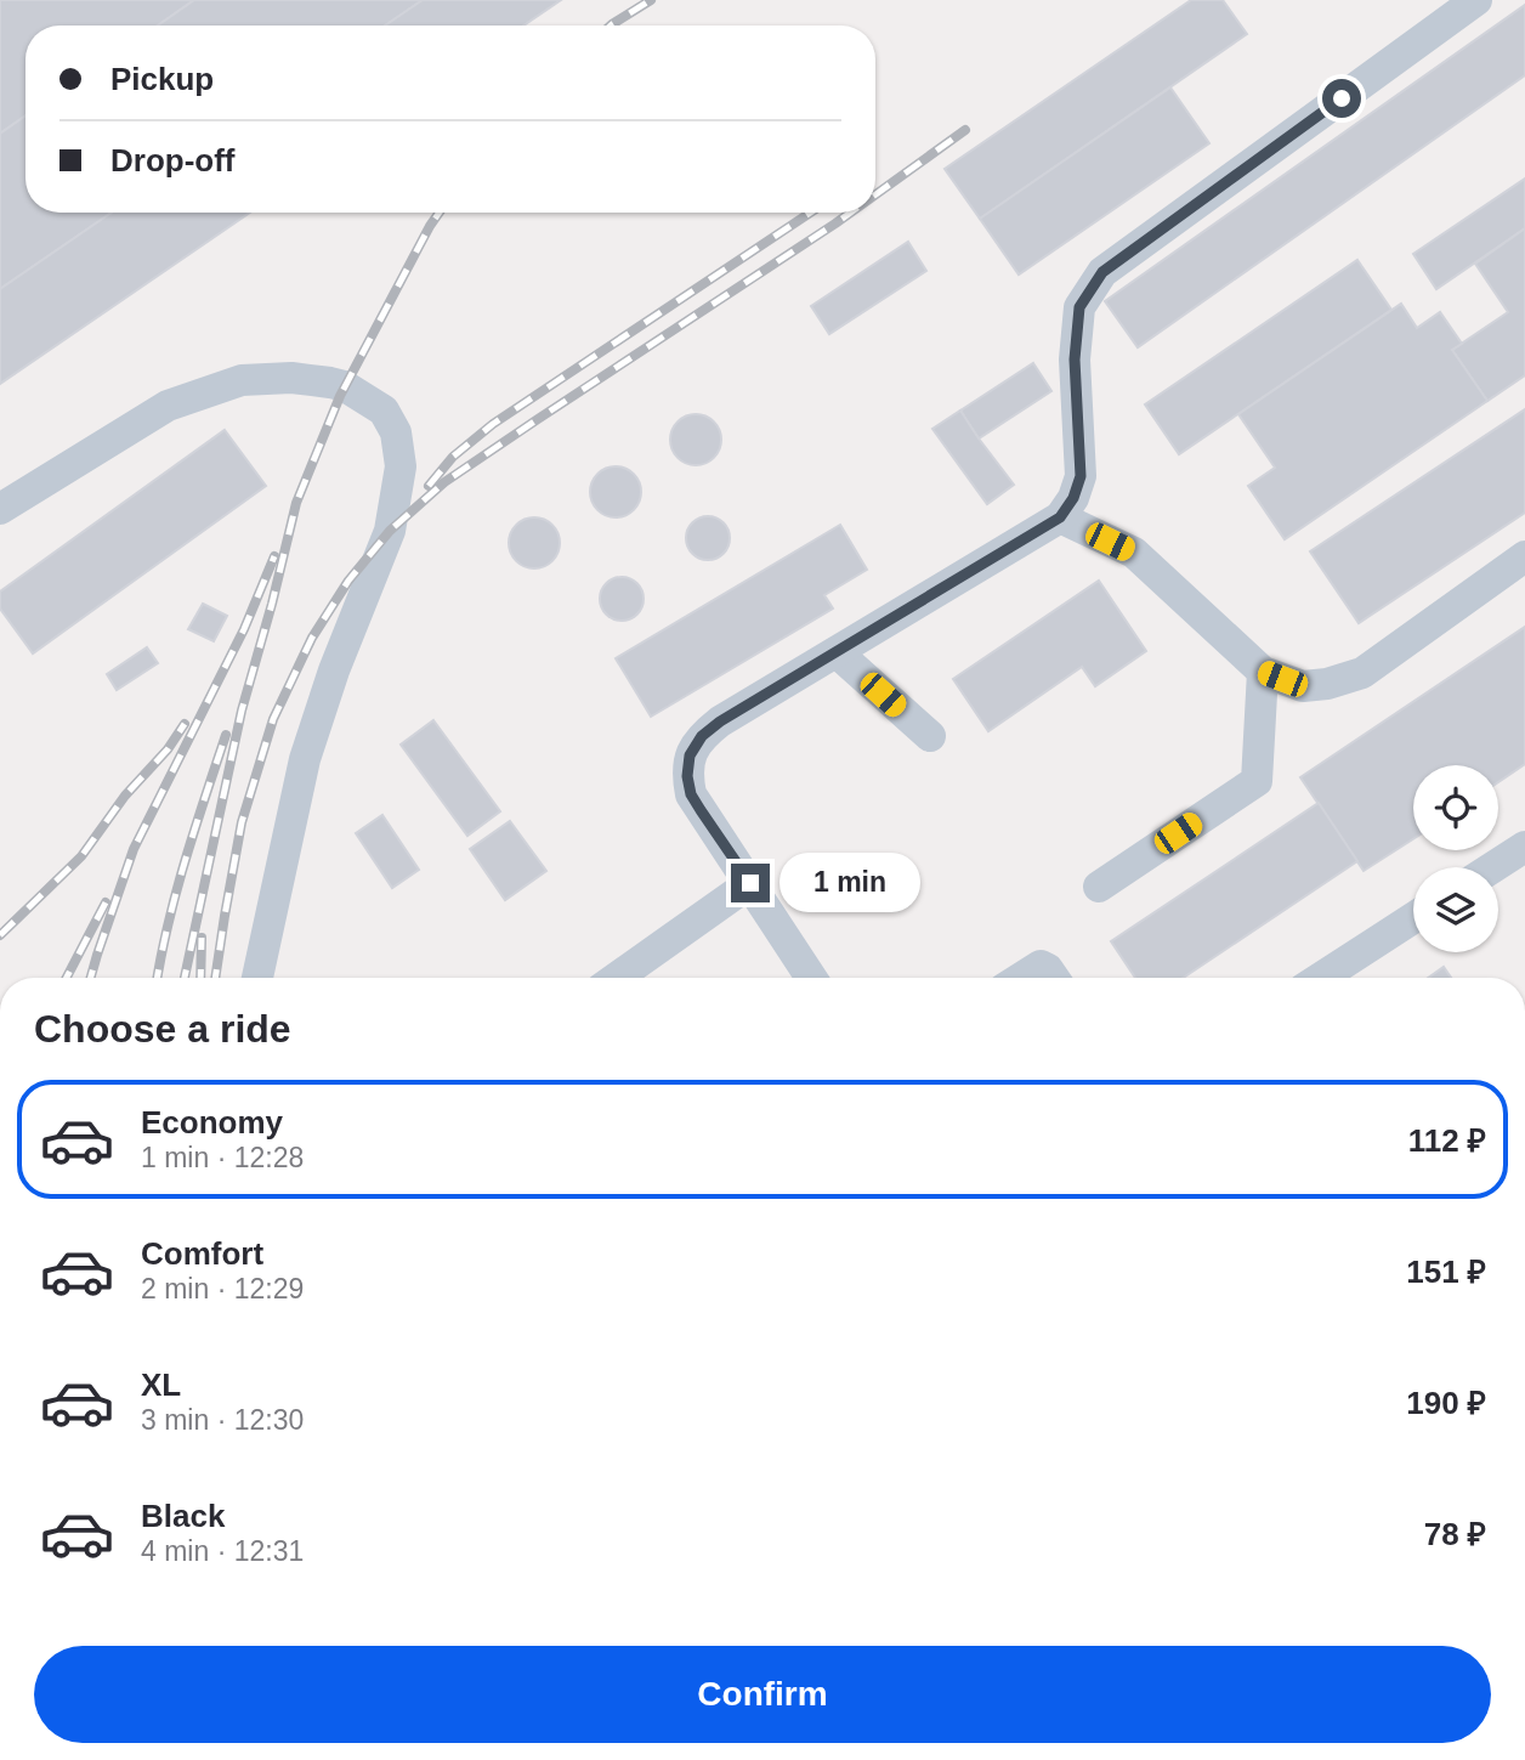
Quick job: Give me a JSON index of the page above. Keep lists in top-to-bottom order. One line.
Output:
{"page":{"banner":["Pickup","Drop-off"],"bubble":"1 min","heading":"Choose a ride","list":[{"name":"Economy","note":"1 min · 12:28","value":"112 ₽"},{"name":"Comfort","note":"2 min · 12:29","value":"151 ₽"},{"name":"XL","note":"3 min · 12:30","value":"190 ₽"},{"name":"Black","note":"4 min · 12:31","value":"78 ₽"}],"buttons":"Confirm"}}
